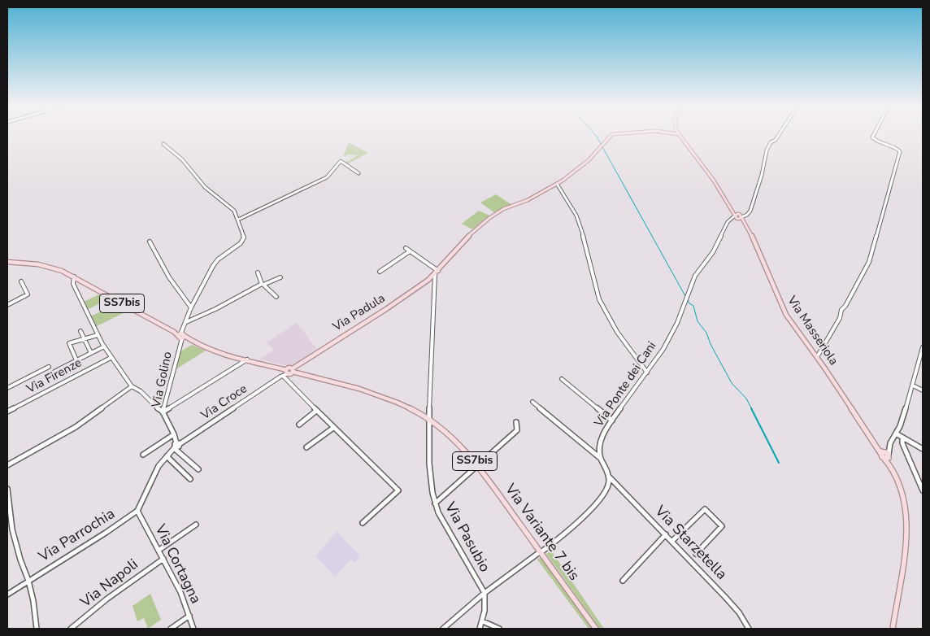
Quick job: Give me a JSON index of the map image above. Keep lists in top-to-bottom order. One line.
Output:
{"streets":{"main road":["SS7bis","Via Padula","Via Masseriola","Via Variante 7 bis"],"street":["Via Firenze","Via Golino","Via Ponte dei Cani","Via Croce","Via Parrochia","Via Pasubio","Via Starzetella","Via Cortagna","Via Napoli"]},"crossings":[["SS7bis","Via Variante 7 bis"],["Via Padula","Via Croce"],["Via Padula","Via Variante 7 bis"],["Via Masseriola","Via Ponte dei Cani"],["Via Golino","Via Croce"],["Via Golino","Via Variante 7 bis"],["Via Croce","Via Variante 7 bis"],["Via Croce","Via Parrochia"],["Via Croce","Via Cortagna"],["Via Variante 7 bis","Via Pasubio"],["Via Parrochia","Via Cortagna"],["Via Cortagna","Via Napoli"]]}
